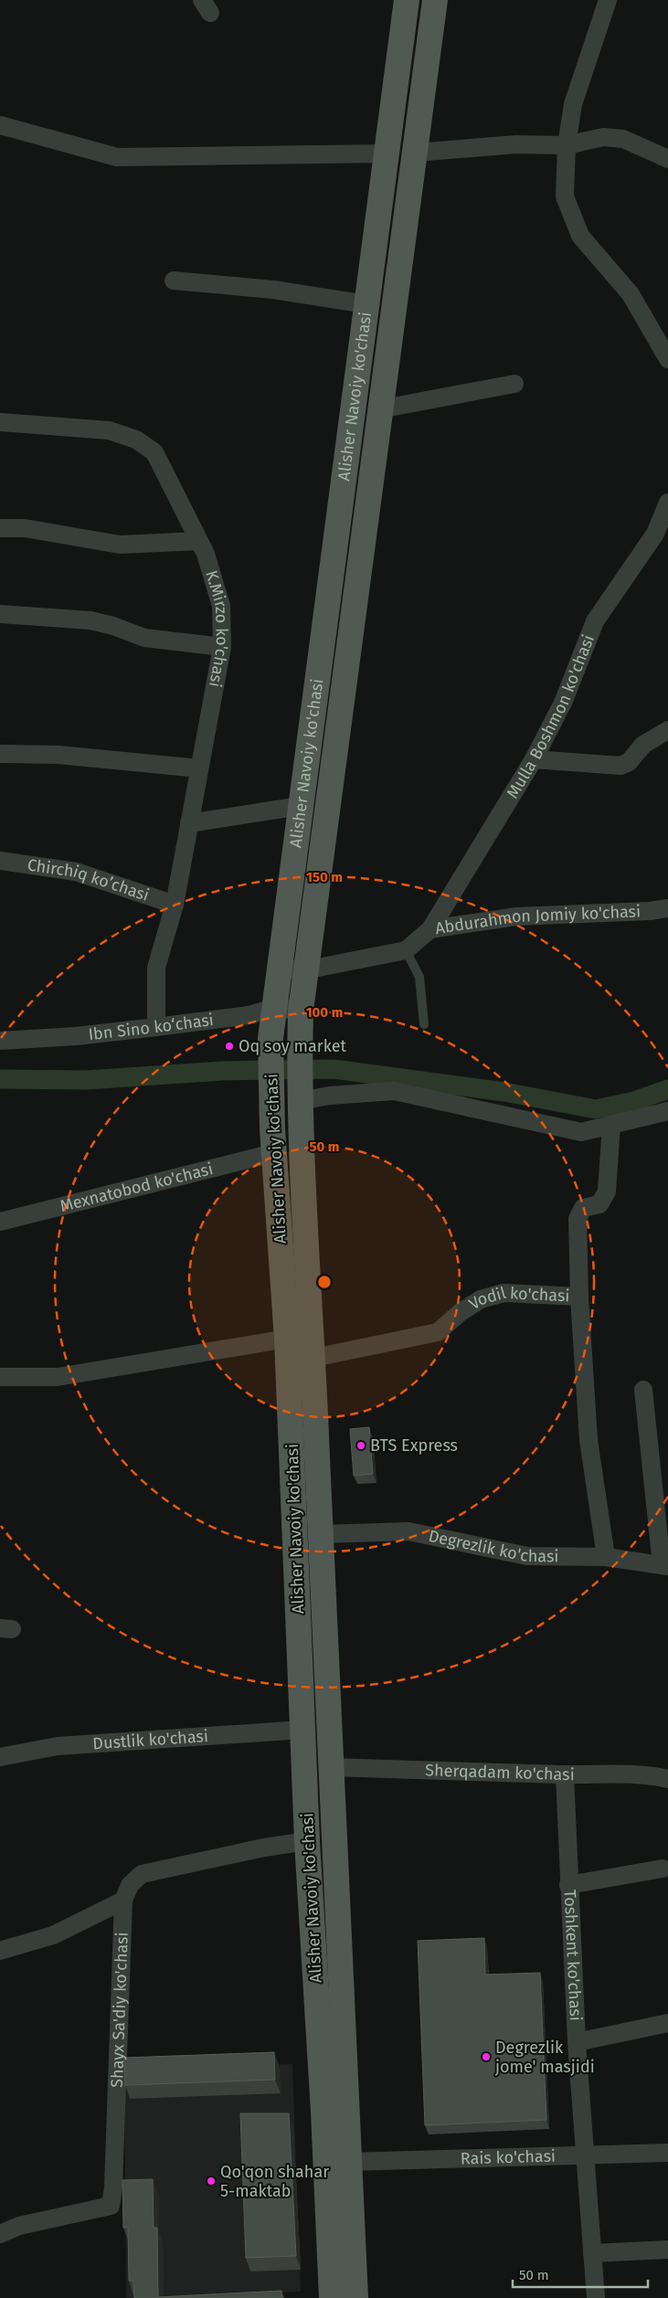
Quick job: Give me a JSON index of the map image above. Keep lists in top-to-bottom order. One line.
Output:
{"streets":{"main road":["Alisher Navoiy ko'chasi"],"street":["K.Mirzo ko'chasi","Mulla Boshmon ko'chasi","Chirchiq ko’chasi","Abdurahmon Jomiy ko'chasi","Ibn Sino ko‘chasi","Mexnatobod ko'chasi","Vodil ko'chasi","Degrezlik ko'chasi","Dustlik ko'chasi","Sherqadam ko'chasi","Toshkent ko'chasi","Shayx Sa'diy ko'chasi","Rais ko'chasi"]},"crossings":[["Alisher Navoiy ko'chasi","Abdurahmon Jomiy ko'chasi"],["Alisher Navoiy ko'chasi","Ibn Sino ko‘chasi"],["Alisher Navoiy ko'chasi","Mexnatobod ko'chasi"],["Alisher Navoiy ko'chasi","Vodil ko'chasi"],["Alisher Navoiy ko'chasi","Degrezlik ko'chasi"],["Alisher Navoiy ko'chasi","Dustlik ko'chasi"],["Alisher Navoiy ko'chasi","Sherqadam ko'chasi"],["Alisher Navoiy ko'chasi","Shayx Sa'diy ko'chasi"],["Alisher Navoiy ko'chasi","Rais ko'chasi"],["K.Mirzo ko'chasi","Chirchiq ko’chasi"],["K.Mirzo ko'chasi","Ibn Sino ko‘chasi"],["Mulla Boshmon ko'chasi","Abdurahmon Jomiy ko'chasi"],["Sherqadam ko'chasi","Toshkent ko'chasi"],["Toshkent ko'chasi","Rais ko'chasi"]],"places":["Oq soy market","BTS Express","Degrezlik jome' masjidi","Qo'qon shahar 5-maktab"],"scale_bar":"50 m","rings":["150 m","100 m","50 m"]}
